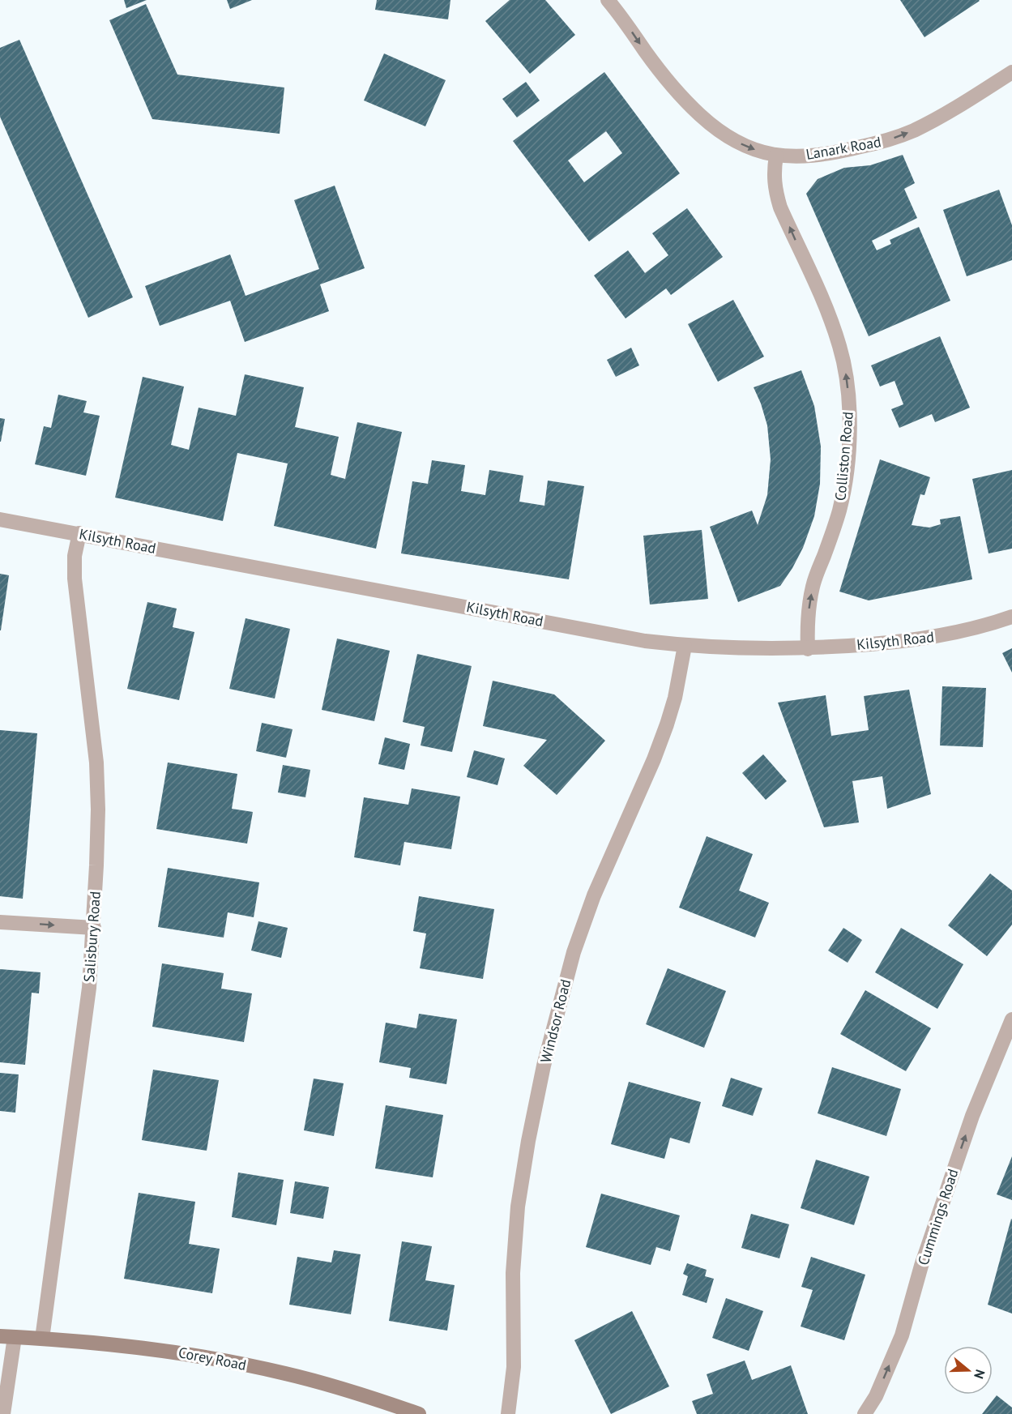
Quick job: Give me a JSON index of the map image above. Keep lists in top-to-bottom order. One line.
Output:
{"streets":{"street":["Lanark Road","Colliston Road","Kilsyth Road","Salisbury Road","Windsor Road","Cummings Road","Corey Road"]},"crossings":[["Lanark Road","Colliston Road"],["Colliston Road","Kilsyth Road"],["Kilsyth Road","Salisbury Road"],["Kilsyth Road","Windsor Road"],["Salisbury Road","Corey Road"]],"one_way":["Lanark Road","Colliston Road","Cummings Road"],"north":"right"}
